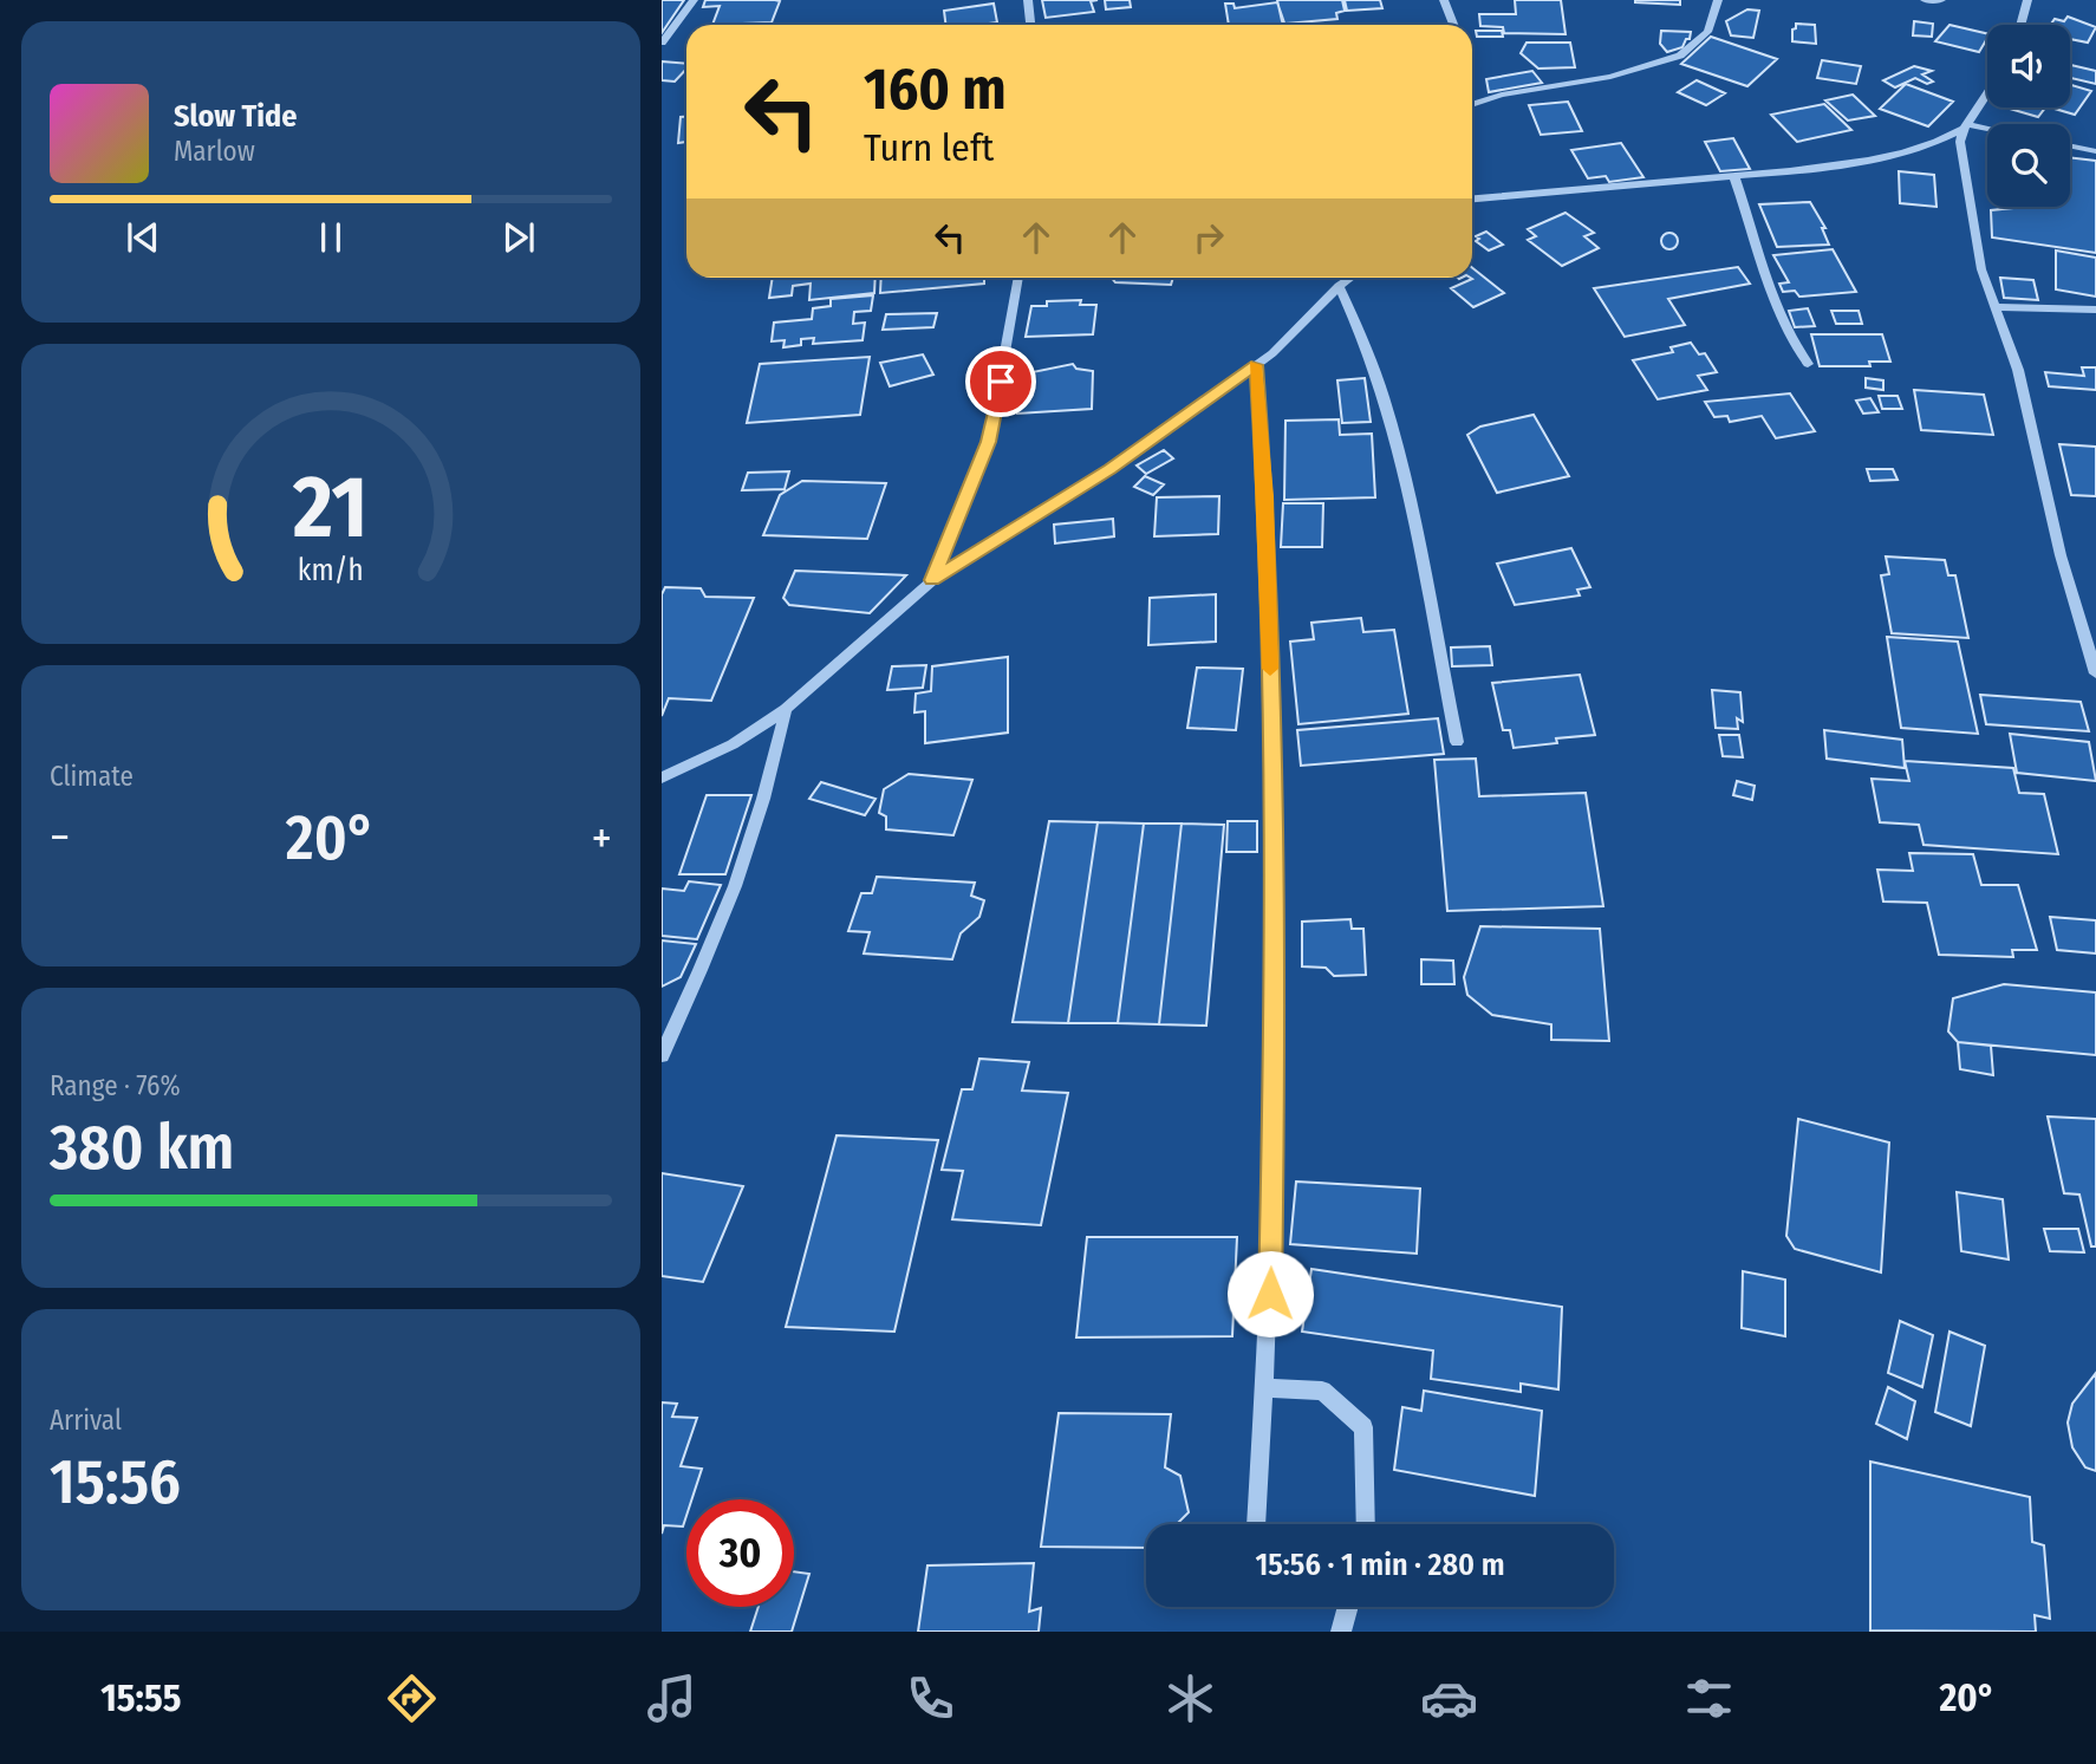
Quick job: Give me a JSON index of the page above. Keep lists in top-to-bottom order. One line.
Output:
{"page":{"turn":["160 m","Turn left"],"song":["Slow Tide","Marlow"],"tile":["Climate",["Range · 76%","380 km"],["Arrival","15:56"]],"heat":["−","20°","+"],"limit":"30","trip":"15:56 · 1 min · 280 m","tabs":["15:55","20°"],"gauge":["21","km/h"]}}
